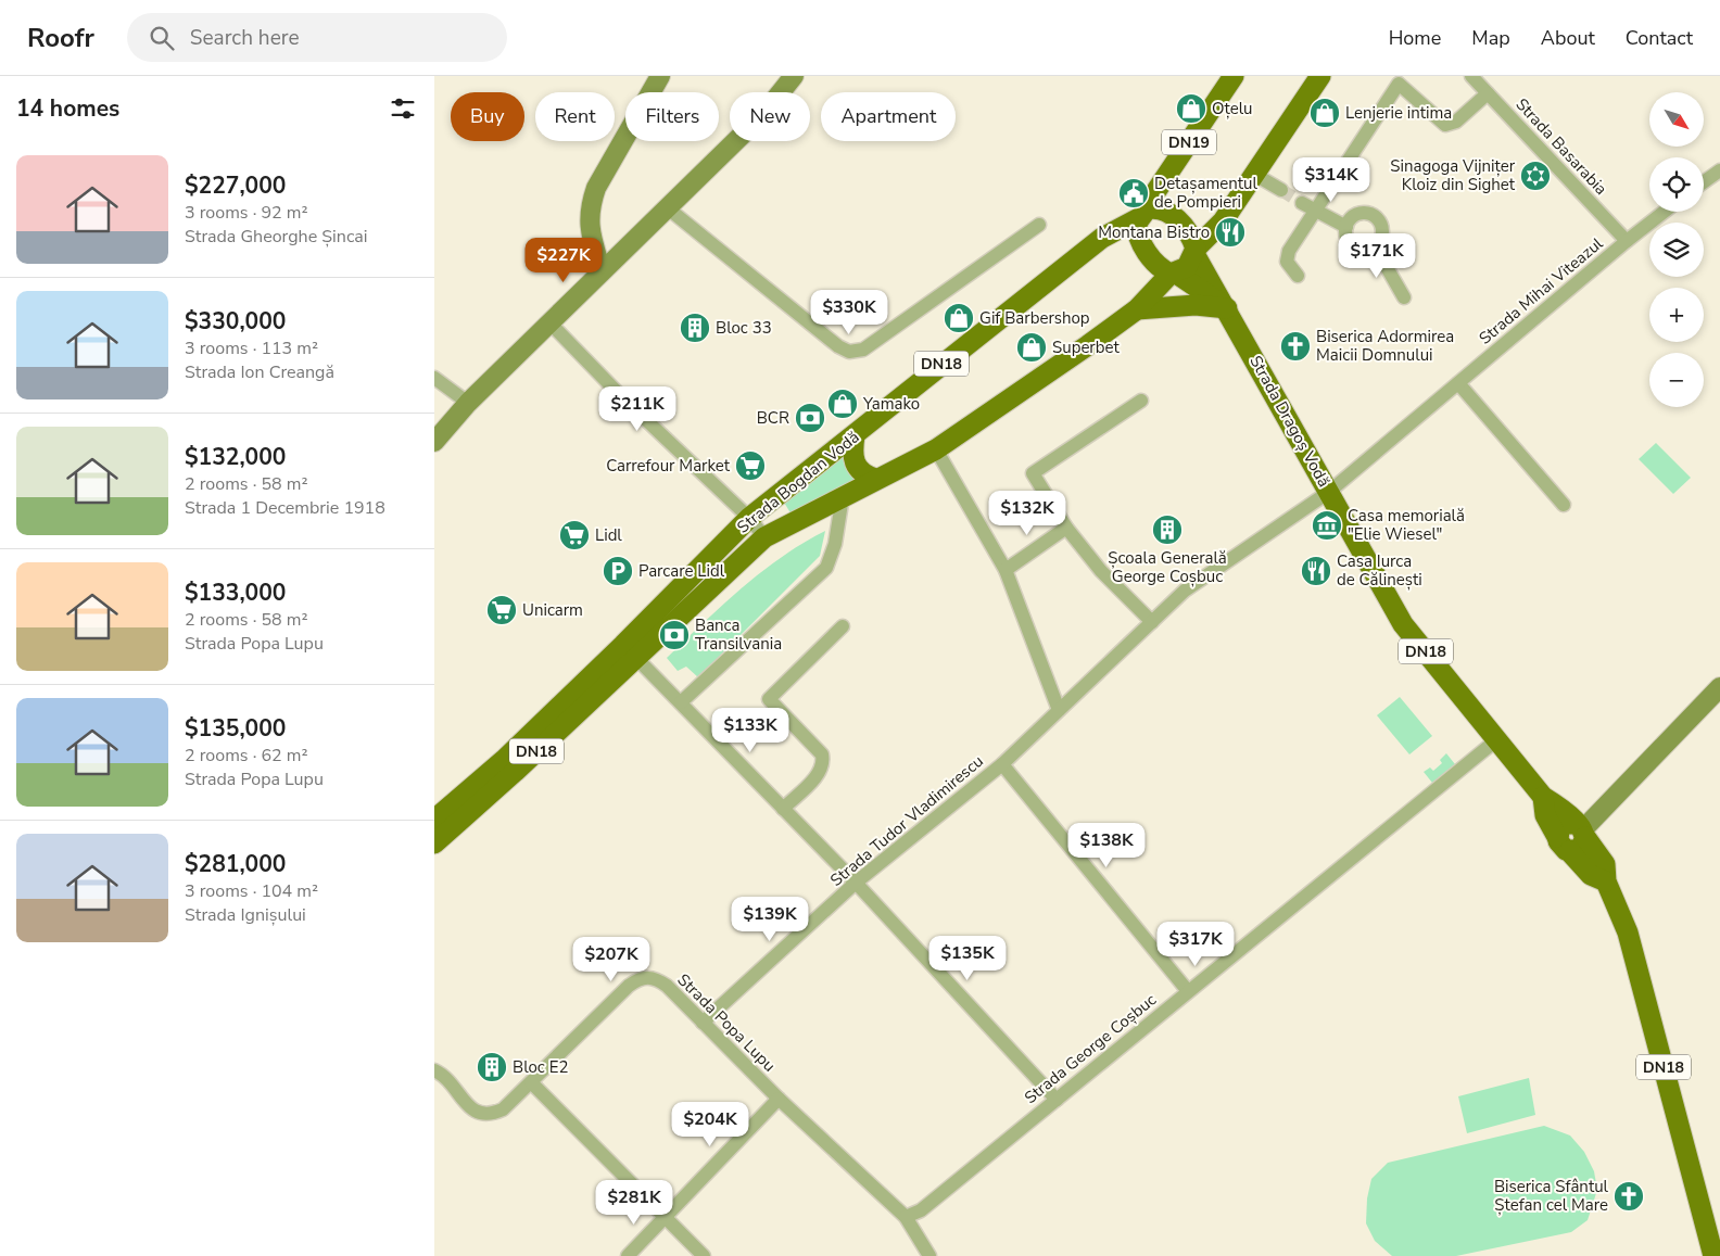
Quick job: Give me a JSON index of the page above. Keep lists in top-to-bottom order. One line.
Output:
{"streets":{"main road":["DN19","DN18","Strada Dragoș Vodă","Strada Bogdan Vodă"],"street":["Strada Basarabia","Strada Mihai Viteazul","Strada Tudor Vladimirescu","Strada Popa Lupu","Strada George Coșbuc"]},"crossings":[["DN19","DN18"],["DN19","Strada Dragoș Vodă"],["DN19","Strada Bogdan Vodă"],["Strada Basarabia","Strada Mihai Viteazul"],["Strada Mihai Viteazul","Strada Dragoș Vodă"],["Strada Mihai Viteazul","Strada Tudor Vladimirescu"],["DN18","Strada Dragoș Vodă"],["DN18","Strada Bogdan Vodă"],["Strada Dragoș Vodă","Strada Bogdan Vodă"],["Strada Dragoș Vodă","Strada Tudor Vladimirescu"],["Strada Dragoș Vodă","Strada George Coșbuc"],["Strada Tudor Vladimirescu","Strada Popa Lupu"],["Strada Popa Lupu","Strada George Coșbuc"]],"places":{"shop":["Oțelu","Lenjerie intima","Gif Barbershop","Superbet","Yamako"],"synagogue":["Sinagoga Vijnițer Kloiz din Sighet"],"public building":["Detașamentul de Pompieri"],"restaurant":["Montana Bistro","Casa Iurca de Călinești"],"building":["Bloc 33","Școala Generală George Coșbuc","Bloc E2"],"church":["Biserica Adormirea Maicii Domnului","Biserica Sfântul Ștefan cel Mare"],"bank":["BCR","Banca Transilvania"],"supermarket":["Carrefour Market","Lidl","Unicarm"],"museum":["Casa memorială \"Elie Wiesel\""],"parking":["Parcare Lidl"]},"north":"bottom right","page":{"header":"Roofr","search":"Search here","nav":["Home","Map","About","Contact"],"heading":"14 homes","map_buttons":["+","−"],"chip":["Buy","Rent","Filters","New","Apartment"],"list":[{"name":"$227,000","note":"3 rooms · 92 m² · Strada Gheorghe Șincai"},{"name":"$330,000","note":"3 rooms · 113 m² · Strada Ion Creangă"},{"name":"$132,000","note":"2 rooms · 58 m² · Strada 1 Decembrie 1918"},{"name":"$133,000","note":"2 rooms · 58 m² · Strada Popa Lupu"},{"name":"$135,000","note":"2 rooms · 62 m² · Strada Popa Lupu"},{"name":"$281,000","note":"3 rooms · 104 m² · Strada Ignișului"}],"price":["$314K","$171K","$227K","$330K","$211K","$132K","$133K","$138K","$139K","$317K","$135K","$207K","$204K","$281K"]}}
